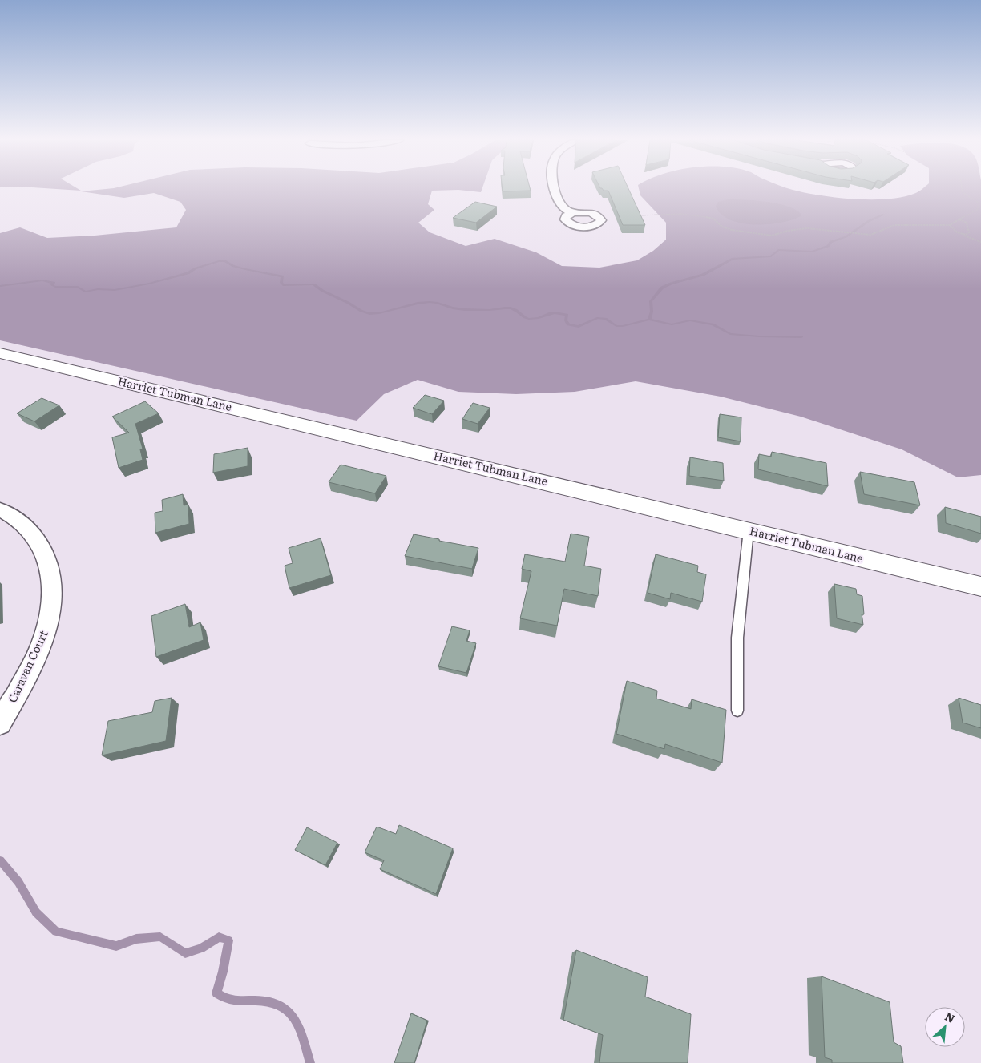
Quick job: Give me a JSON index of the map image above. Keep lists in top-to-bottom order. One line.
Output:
{"streets":{"street":["Harriet Tubman Lane","Caravan Court"]},"north":"top right"}
